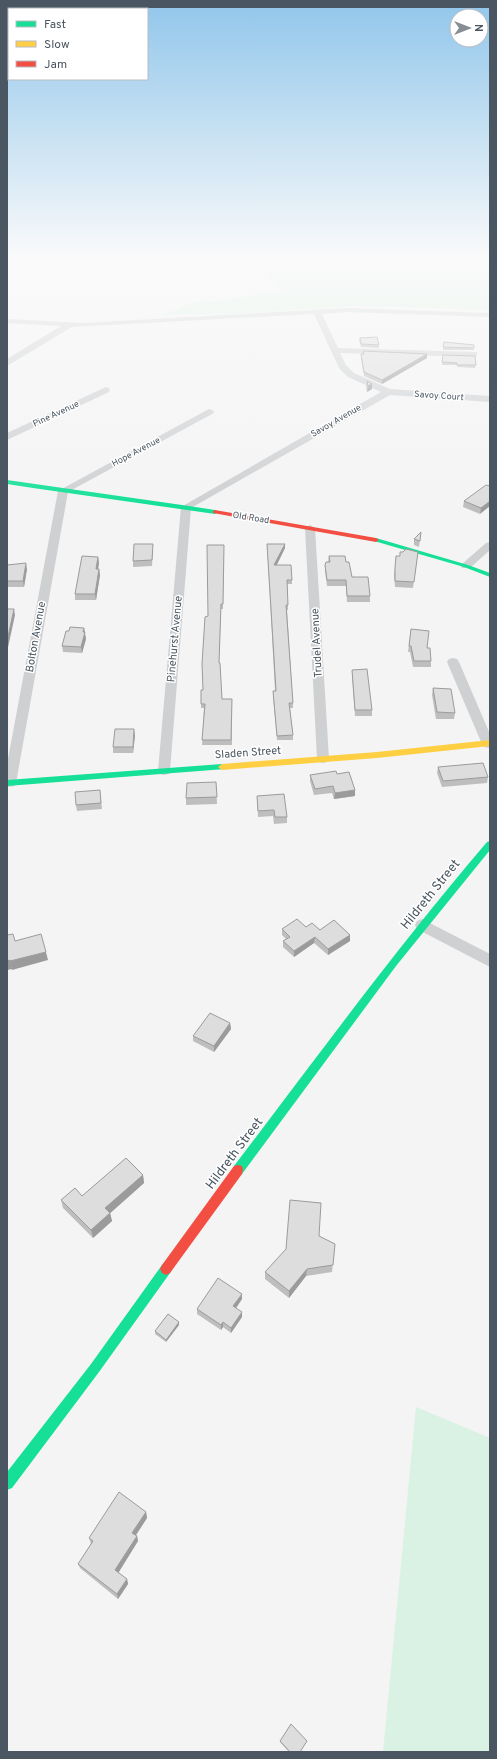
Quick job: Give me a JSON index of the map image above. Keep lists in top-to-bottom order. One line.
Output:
{"streets":{"street":["Savoy Court","Pine Avenue","Savoy Avenue","Hope Avenue","Old Road","Bolton Avenue","Pinehurst Avenue","Trudel Avenue","Sladen Street","Hildreth Street"]},"crossings":[["Savoy Court","Savoy Avenue"],["Savoy Avenue","Old Road"],["Savoy Avenue","Pinehurst Avenue"],["Hope Avenue","Old Road"],["Hope Avenue","Bolton Avenue"],["Old Road","Bolton Avenue"],["Old Road","Pinehurst Avenue"],["Old Road","Trudel Avenue"],["Bolton Avenue","Sladen Street"],["Pinehurst Avenue","Sladen Street"],["Trudel Avenue","Sladen Street"]],"legend":["Fast","Slow","Jam"],"north":"right"}
